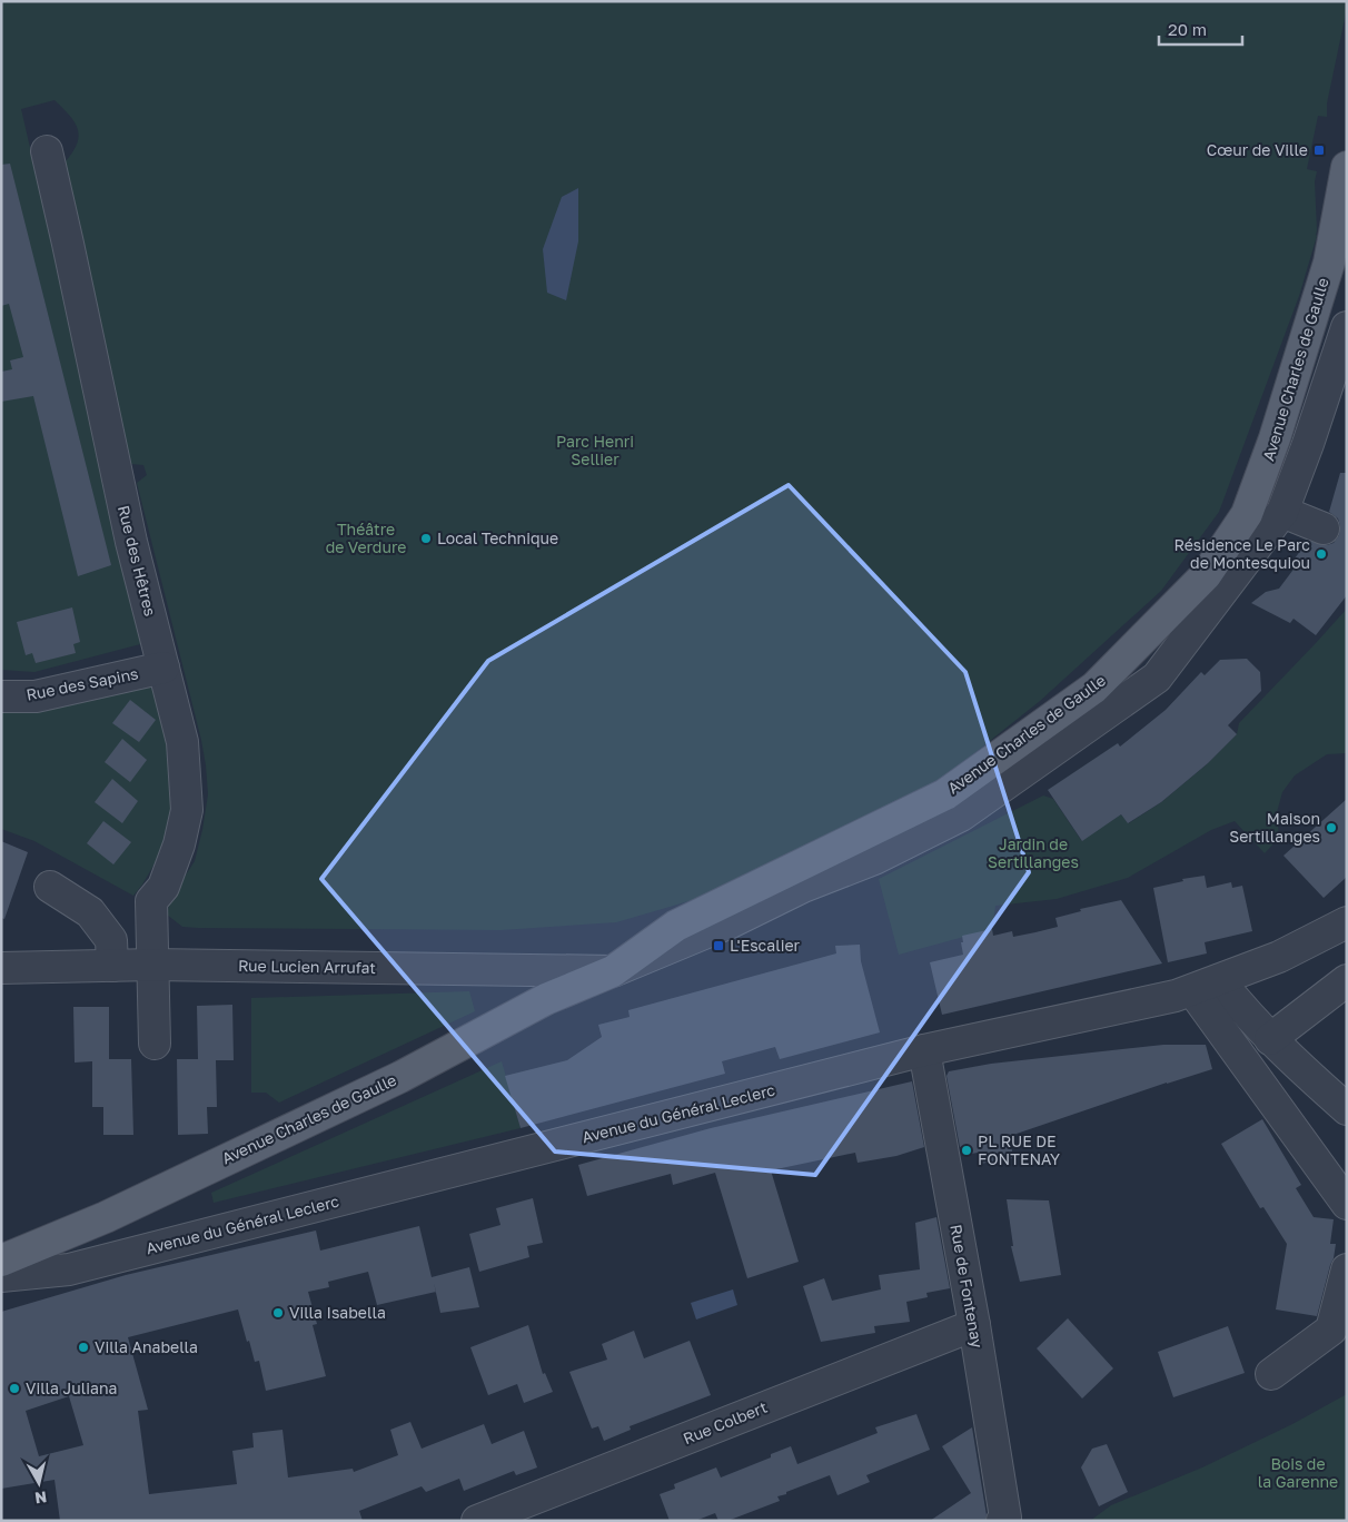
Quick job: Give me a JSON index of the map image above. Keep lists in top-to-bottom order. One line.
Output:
{"streets":{"main road":["Avenue Charles de Gaulle"],"street":["Rue des Hêtres","Rue des Sapins","Rue Lucien Arrufat","Avenue du Général Leclerc","Rue de Fontenay","Rue Colbert"]},"crossings":[["Avenue Charles de Gaulle","Rue Lucien Arrufat"],["Rue des Hêtres","Rue des Sapins"],["Rue des Hêtres","Rue Lucien Arrufat"],["Avenue du Général Leclerc","Rue de Fontenay"],["Rue de Fontenay","Rue Colbert"]],"parks":["Parc Henri Sellier","Théâtre de Verdure","Jardin de Sertillanges","Bois de la Garenne"],"places":{"transit":["Cœur de Ville","L'Escalier"],"other":["Local Technique","Résidence Le Parc de Montesquiou","Maison Sertillanges","PL RUE DE FONTENAY","Villa Isabella","Villa Anabella","Villa Juliana"]},"scale_bar":"20 m","north":"bottom"}
